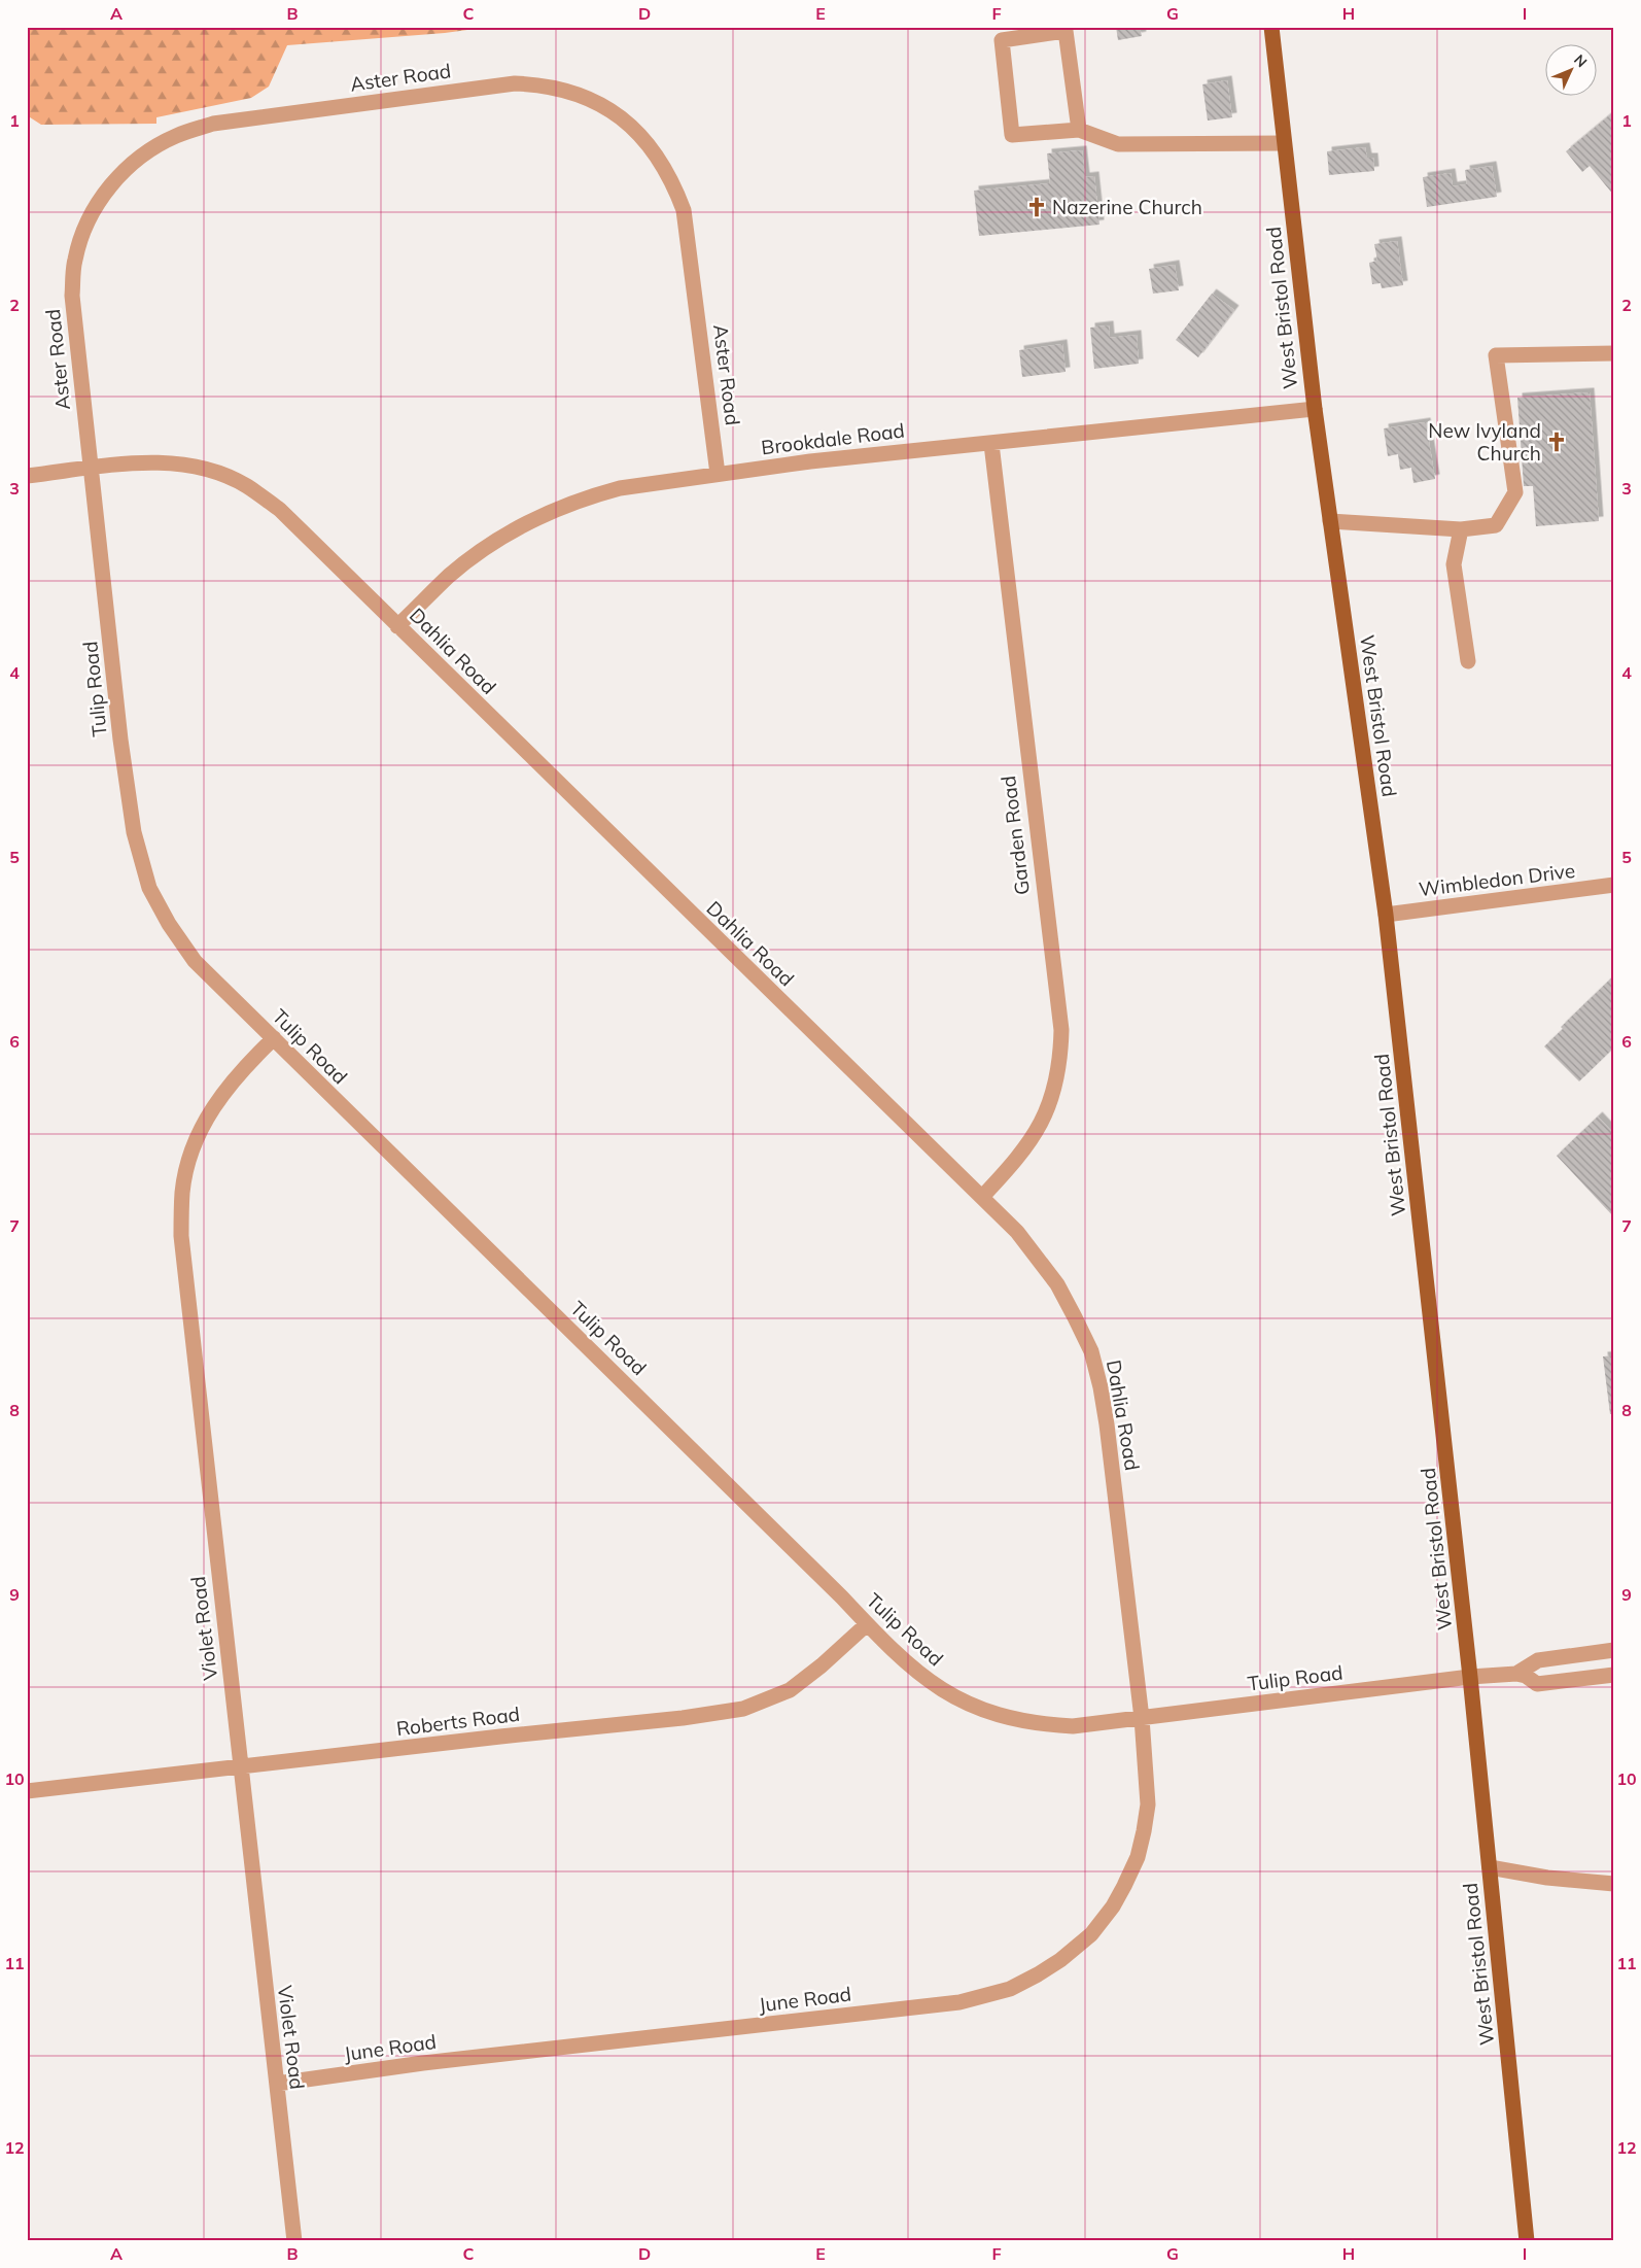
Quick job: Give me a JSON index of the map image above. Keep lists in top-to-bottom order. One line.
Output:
{"streets":{"main road":["West Bristol Road"],"street":["Aster Road","Brookdale Road","Dahlia Road","Tulip Road","Garden Road","Wimbledon Drive","Violet Road","Roberts Road","June Road"]},"crossings":[["Aster Road","Brookdale Road"],["Aster Road","Dahlia Road"],["Aster Road","Tulip Road"],["West Bristol Road","Brookdale Road"],["West Bristol Road","Tulip Road"],["West Bristol Road","Wimbledon Drive"],["Brookdale Road","Dahlia Road"],["Brookdale Road","Garden Road"],["Dahlia Road","Tulip Road"],["Dahlia Road","Garden Road"],["Dahlia Road","June Road"],["Tulip Road","Violet Road"],["Tulip Road","Roberts Road"],["Tulip Road","June Road"],["Violet Road","Roberts Road"],["Violet Road","June Road"]],"places":{"church":["Nazerine Church","New Ivyland Church"]},"north":"top right","grid":{"columns":["A","B","C","D","E","F","G","H","I"],"rows":["1","2","3","4","5","6","7","8","9","10","11","12"]}}
